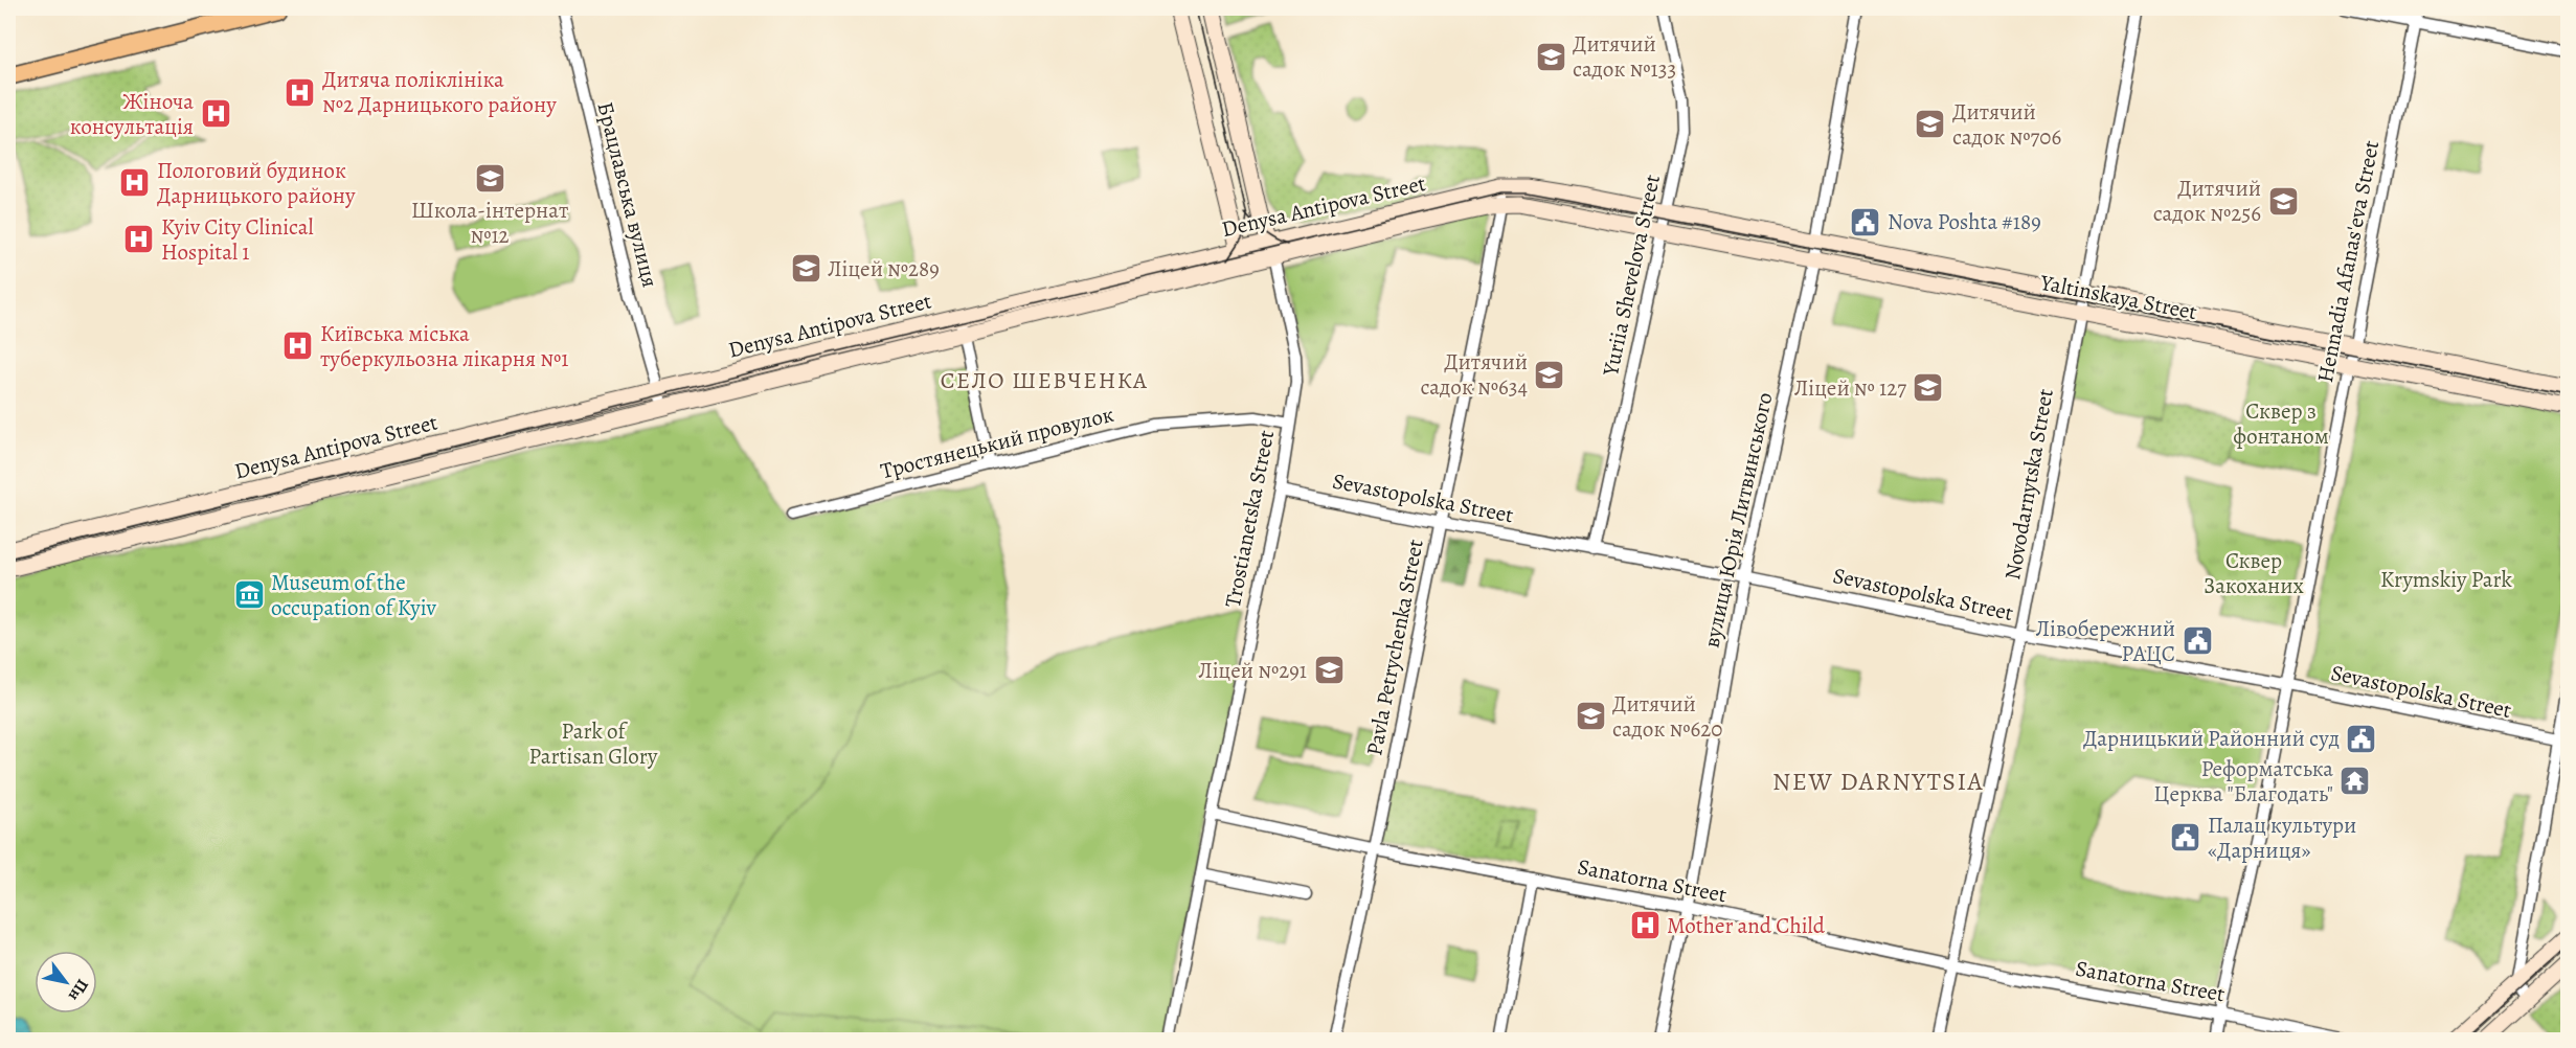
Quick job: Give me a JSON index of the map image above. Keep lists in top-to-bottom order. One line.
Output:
{"streets":{"street":["Брацлавська вулиця","Denysa Antipova Street","Hennadia Afanas'eva Street","Yuriia Shevelova Street","Yaltinskaya Street","Тростянецький провулок","Novodarnytska Street","Sevastopolska Street","Trostianetska Street","вулиця Юрія Литвинського","Pavla Petrychenka Street","Sanatorna Street"]},"crossings":[["Брацлавська вулиця","Denysa Antipova Street"],["Denysa Antipova Street","Yuriia Shevelova Street"],["Denysa Antipova Street","Yaltinskaya Street"],["Denysa Antipova Street","Trostianetska Street"],["Denysa Antipova Street","Pavla Petrychenka Street"],["Hennadia Afanas'eva Street","Yaltinskaya Street"],["Hennadia Afanas'eva Street","Sevastopolska Street"],["Hennadia Afanas'eva Street","Sanatorna Street"],["Yuriia Shevelova Street","Yaltinskaya Street"],["Yuriia Shevelova Street","Sevastopolska Street"],["Yaltinskaya Street","Novodarnytska Street"],["Yaltinskaya Street","вулиця Юрія Литвинського"],["Тростянецький провулок","Trostianetska Street"],["Novodarnytska Street","Sevastopolska Street"],["Novodarnytska Street","Sanatorna Street"],["Sevastopolska Street","Trostianetska Street"],["Sevastopolska Street","вулиця Юрія Литвинського"],["Sevastopolska Street","Pavla Petrychenka Street"],["Trostianetska Street","Sanatorna Street"],["вулиця Юрія Литвинського","Sanatorna Street"],["Pavla Petrychenka Street","Sanatorna Street"]],"districts":["СЕЛО ШЕВЧЕНКА","NEW DARNYTSIA"],"parks":["Сквер з фонтаном","Сквер Закоханих","Krymskiy Park","Park of Partisan Glory"],"places":{"school or university":["Дитячий садок №133","Дитячий садок №706","Школа-інтернат №12","Дитячий садок №256","Ліцей №289","Дитячий садок №634","Ліцей № 127","Ліцей №291","Дитячий садок №620"],"hospital":["Дитяча поліклініка №2 Дарницького району","Жіноча консультація","Пологовий будинок Дарницького району","Kyiv City Clinical Hospital 1","Київська міська туберкульозна лікарня №1","Mother and Child"],"public building":["Nova Poshta #189","Лівобережний РАЦС","Дарницький Районний суд","Палац культури «Дарниця»"],"museum":["Museum of the occupation of Kyiv"],"temple":["Реформатська Церква \"Благодать\""]},"north":"bottom right"}
